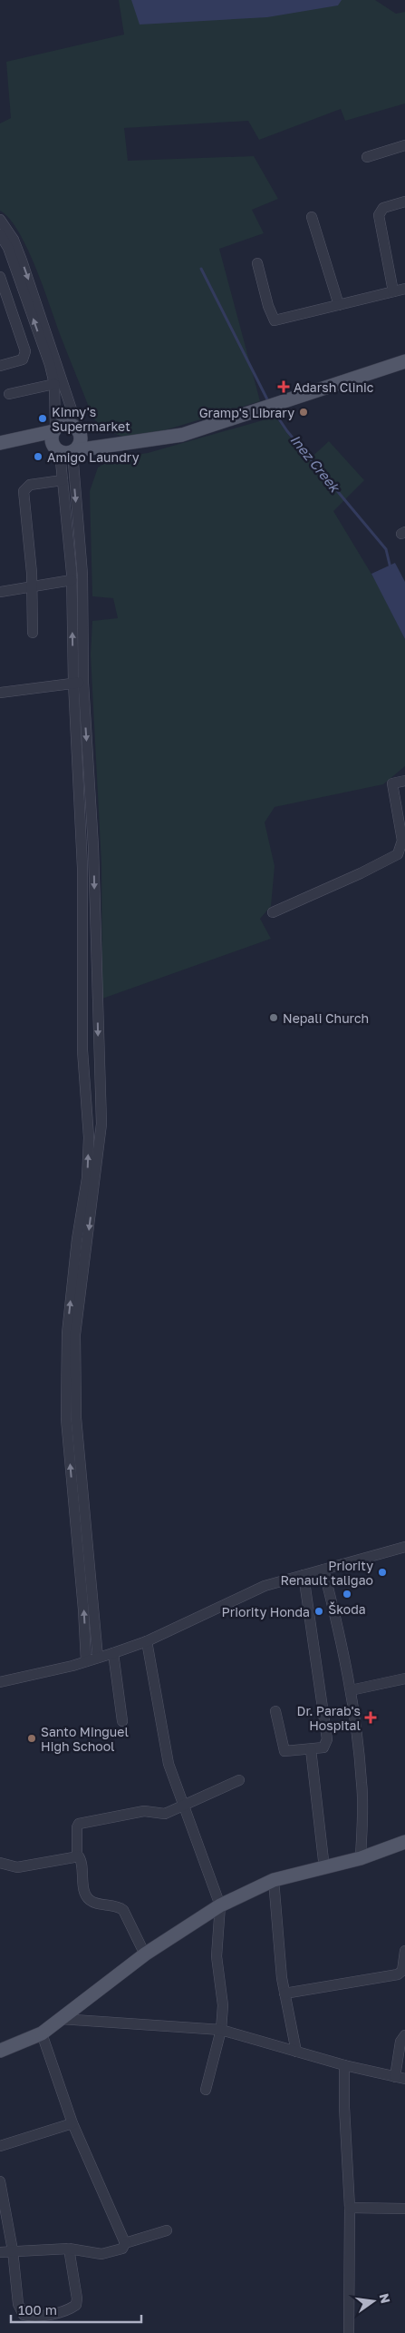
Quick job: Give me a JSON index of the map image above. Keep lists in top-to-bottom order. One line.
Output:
{"water":["Inez Creek"],"places":{"health":["Adarsh Clinic","Dr. Parab's Hospital"],"other":["Gramp's Library","Kinny's Supermarket","Amigo Laundry","Nepali Church","Priority Renault taligao","Škoda","Priority Honda","Santo Minguel High School"]},"scale_bar":"100 m","north":"right"}
